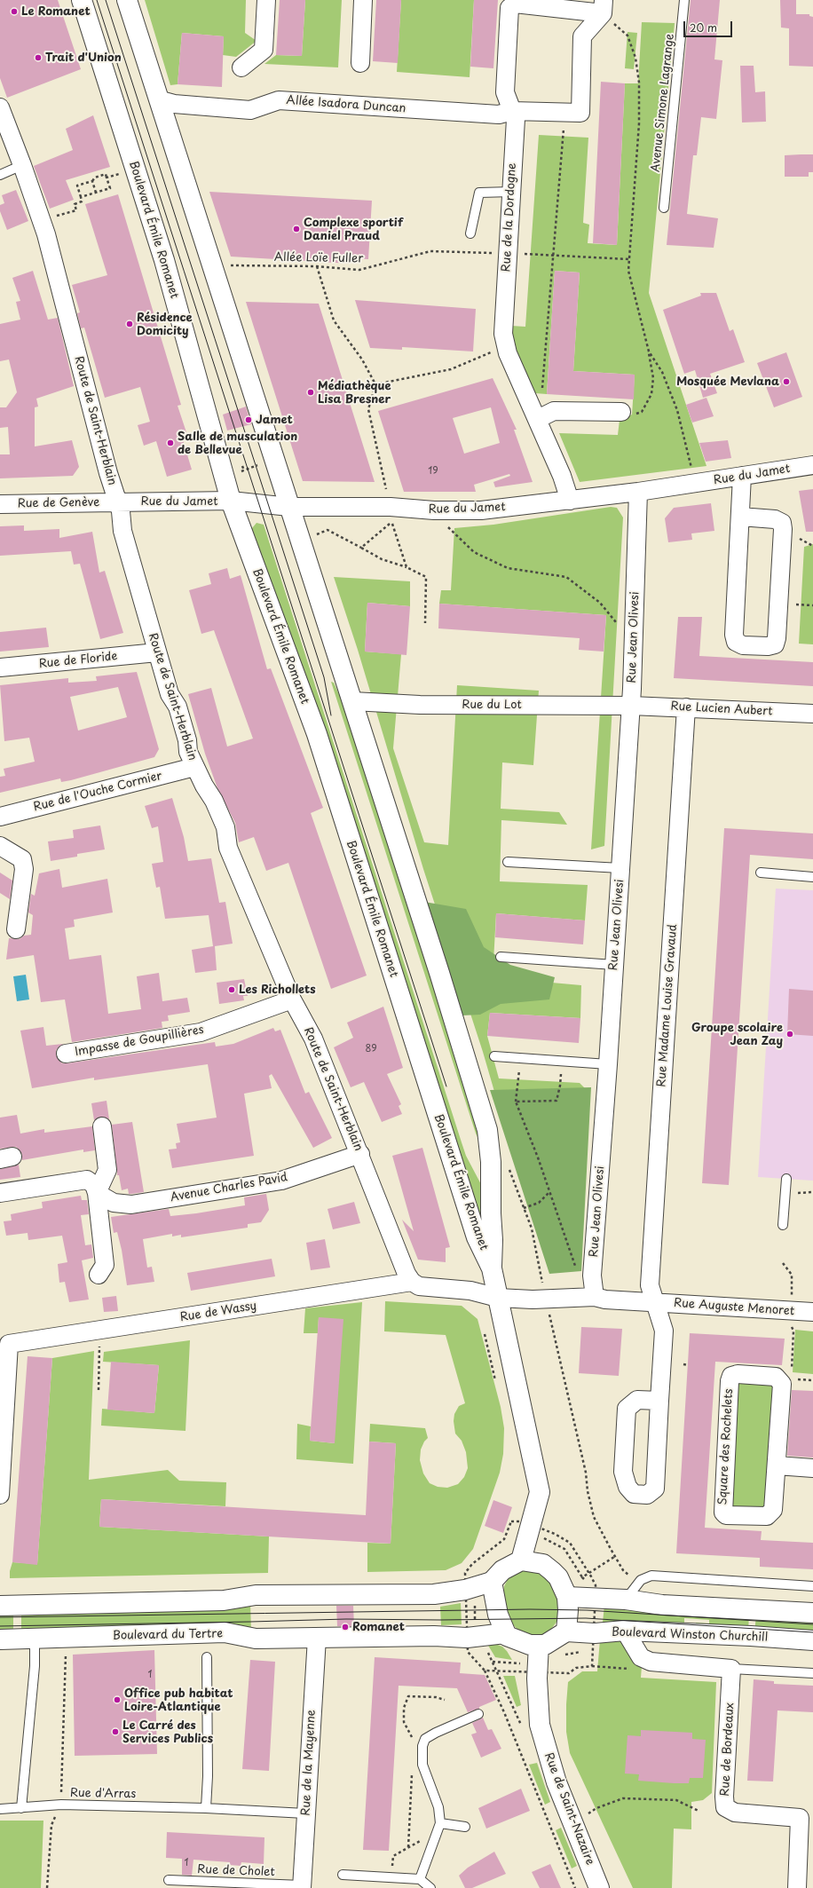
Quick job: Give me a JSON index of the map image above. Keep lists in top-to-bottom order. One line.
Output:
{"streets":{"main road":["Boulevard Émile Romanet","Boulevard du Tertre","Boulevard Winston Churchill","Rue de Saint-Nazaire"],"street":["Allée Isadora Duncan","Rue de la Dordogne","Route de Saint-Herblain","Rue du Jamet","Rue de Genève","Rue Jean Olivesi","Rue de Floride","Rue du Lot","Rue Lucien Aubert","Rue de l'Ouche Cormier","Rue Madame Louise Gravaud","Impasse de Goupillières","Avenue Charles Pavid","Rue Auguste Menoret","Rue de Wassy","Square des Rochelets","Rue de Bordeaux","Rue de la Mayenne"],"lane":["Avenue Simone Lagrange","Rue d'Arras","Rue de Cholet"],"path":["Allée Loïe Fuller"]},"crossings":[["Allée Isadora Duncan","Rue de la Dordogne"],["Allée Isadora Duncan","Boulevard Émile Romanet"],["Rue de la Dordogne","Allée Loïe Fuller"],["Rue de la Dordogne","Rue du Jamet"],["Boulevard Émile Romanet","Allée Loïe Fuller"],["Boulevard Émile Romanet","Rue du Jamet"],["Boulevard Émile Romanet","Rue du Lot"],["Boulevard Émile Romanet","Boulevard du Tertre"],["Boulevard Émile Romanet","Boulevard Winston Churchill"],["Boulevard Émile Romanet","Rue de Saint-Nazaire"],["Route de Saint-Herblain","Rue du Jamet"],["Route de Saint-Herblain","Rue de Genève"],["Route de Saint-Herblain","Rue de Floride"],["Route de Saint-Herblain","Rue de l'Ouche Cormier"],["Route de Saint-Herblain","Impasse de Goupillières"],["Route de Saint-Herblain","Avenue Charles Pavid"],["Route de Saint-Herblain","Rue de Wassy"],["Rue du Jamet","Rue de Genève"],["Rue du Jamet","Rue Jean Olivesi"],["Rue Jean Olivesi","Rue du Lot"],["Rue Jean Olivesi","Rue Lucien Aubert"],["Rue du Lot","Rue Lucien Aubert"],["Rue Lucien Aubert","Rue Madame Louise Gravaud"],["Rue Madame Louise Gravaud","Rue Auguste Menoret"],["Boulevard du Tertre","Boulevard Winston Churchill"],["Boulevard du Tertre","Rue de la Mayenne"],["Boulevard du Tertre","Rue de Saint-Nazaire"],["Boulevard Winston Churchill","Rue de Saint-Nazaire"],["Rue de la Mayenne","Rue d'Arras"],["Rue de la Mayenne","Rue de Cholet"]],"places":["Le Romanet","Trait d'Union","Complexe sportif Daniel Praud","Résidence Domicity","Mosquée Mevlana","Médiathèque Lisa Bresner","Jamet","Salle de musculation de Bellevue","Les Richollets","Groupe scolaire Jean Zay","Romanet","Office pub habitat Loire-Atlantique","Le Carré des Services Publics"],"house_numbers":["19","89","1","1"],"scale_bar":"20 m"}
